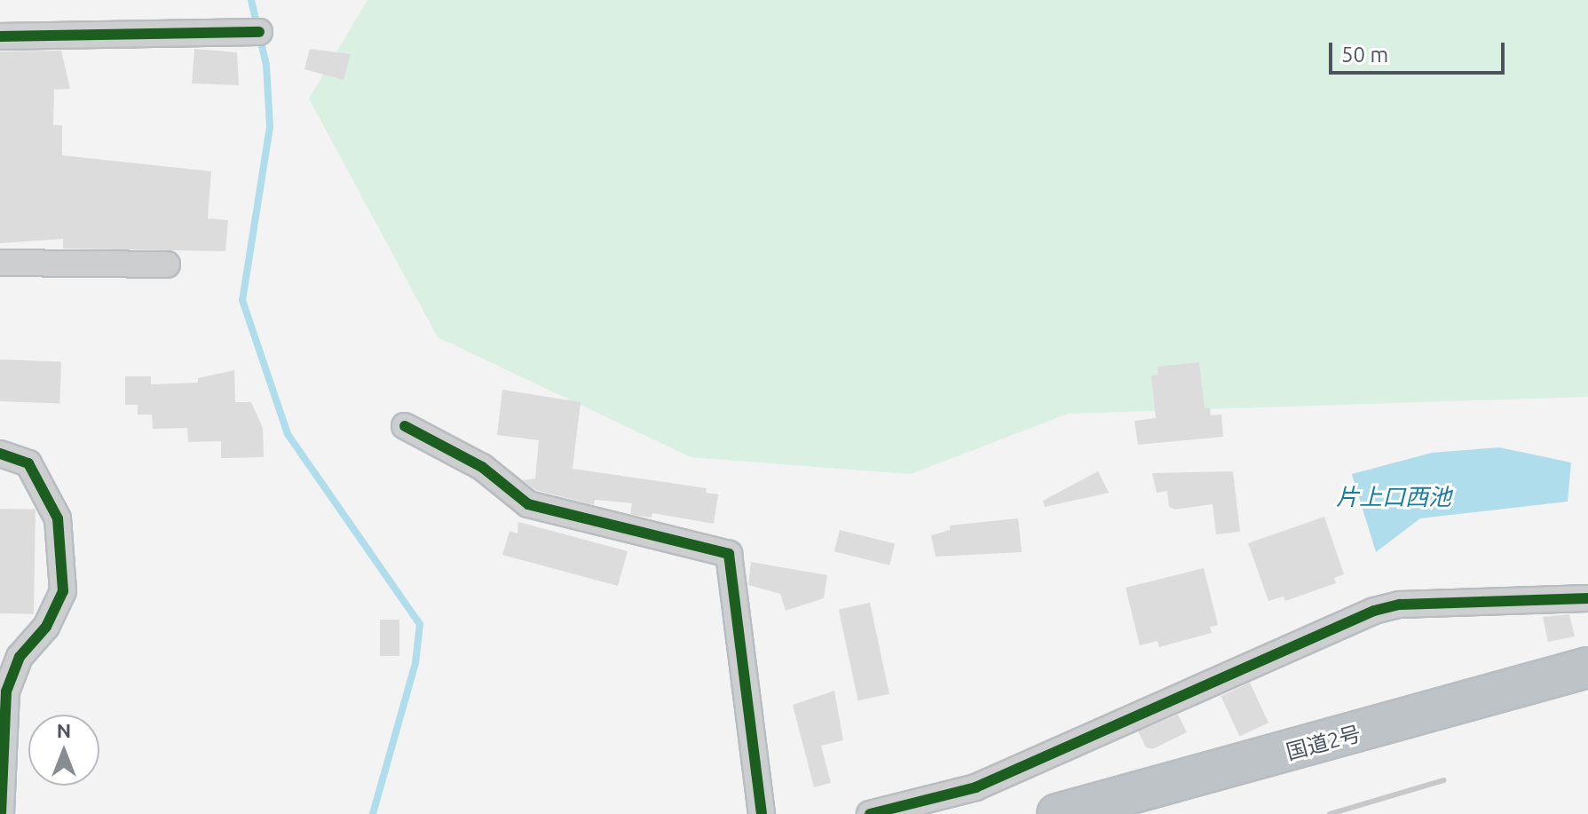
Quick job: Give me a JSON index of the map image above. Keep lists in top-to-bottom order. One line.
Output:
{"streets":{"highway":["国道2号"]},"water":["片上口西池"],"scale_bar":"50 m","north":"top"}
